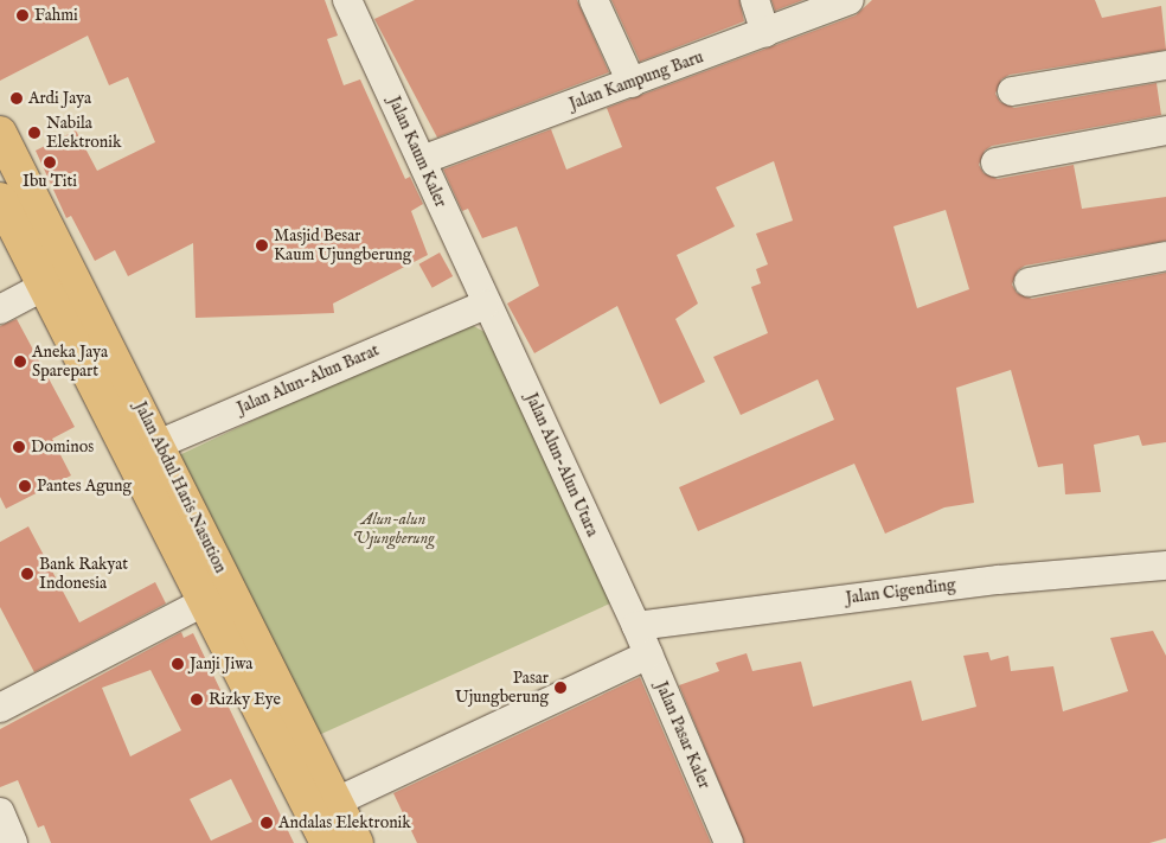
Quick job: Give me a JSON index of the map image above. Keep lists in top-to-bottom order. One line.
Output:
{"streets":{"highway":["Jalan Abdul Haris Nasution"],"street":["Jalan Kampung Baru","Jalan Kaum Kaler","Jalan Alun-Alun Barat","Jalan Alun-Alun Utara","Jalan Cigending","Jalan Pasar Kaler"]},"crossings":[["Jalan Kampung Baru","Jalan Kaum Kaler"],["Jalan Kaum Kaler","Jalan Alun-Alun Barat"],["Jalan Kaum Kaler","Jalan Alun-Alun Utara"],["Jalan Alun-Alun Barat","Jalan Alun-Alun Utara"],["Jalan Alun-Alun Barat","Jalan Abdul Haris Nasution"],["Jalan Alun-Alun Utara","Jalan Cigending"],["Jalan Alun-Alun Utara","Jalan Pasar Kaler"],["Jalan Cigending","Jalan Pasar Kaler"]],"parks":["Alun-alun Ujungberung"],"places":["Fahmi","Ardi Jaya","Nabila Elektronik","Ibu Titi","Masjid Besar Kaum Ujungberung","Aneka Jaya Sparepart","Dominos","Pantes Agung","Bank Rakyat Indonesia","Janji Jiwa","Pasar Ujungberung","Rizky Eye","Andalas Elektronik"]}
